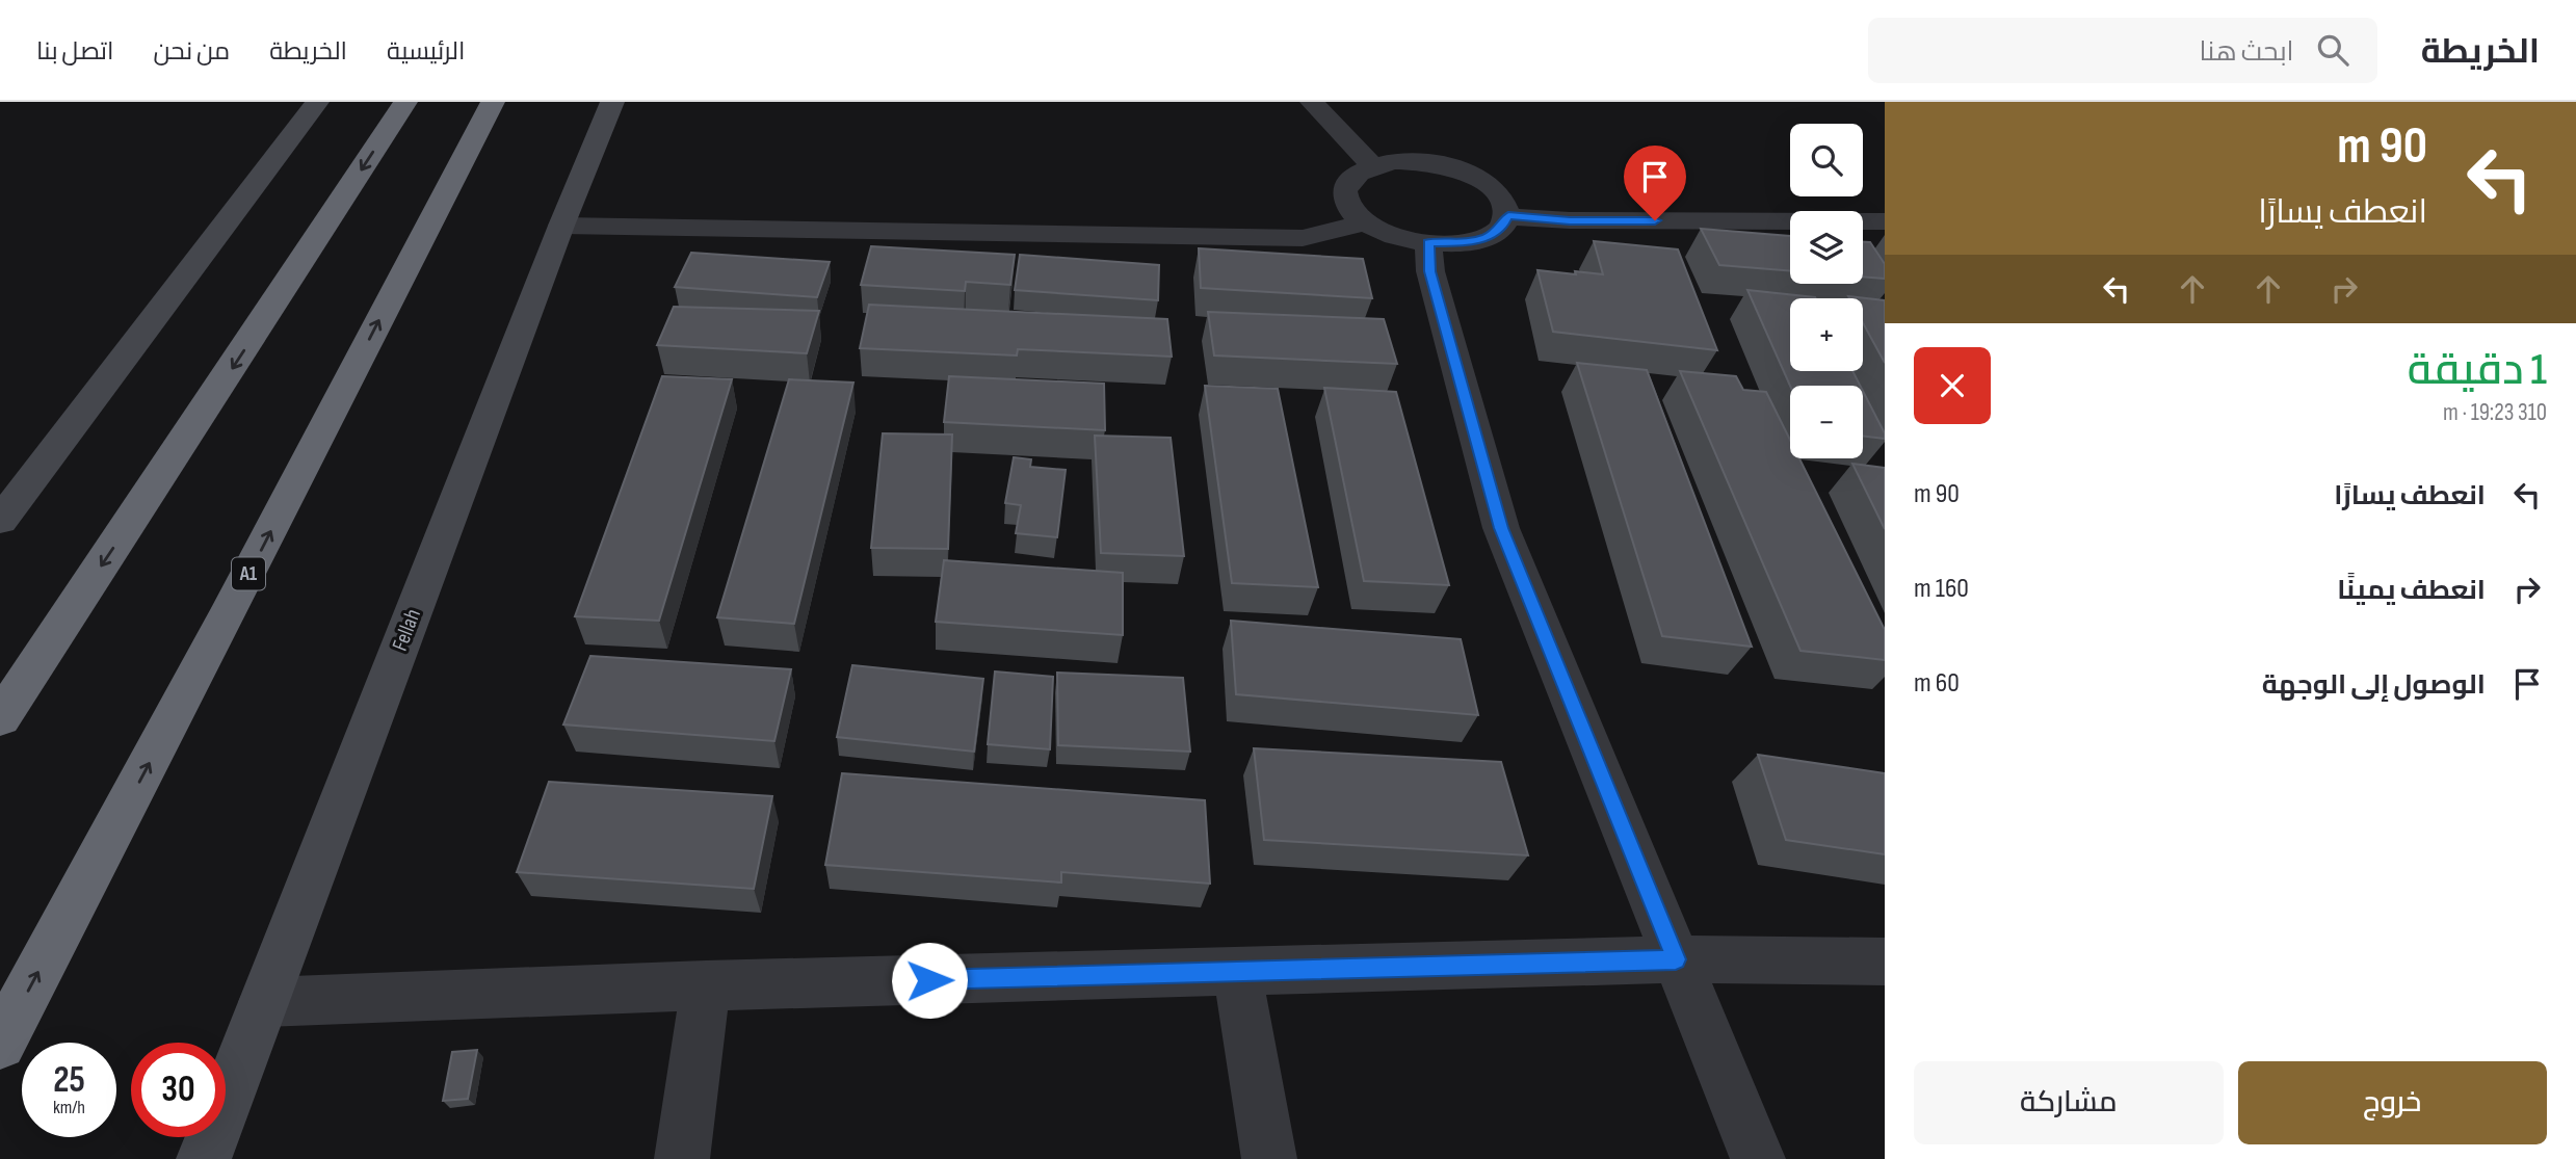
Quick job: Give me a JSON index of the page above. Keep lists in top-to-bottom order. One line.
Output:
{"streets":{"highway":["A1"],"street":["Fellah"]},"page":{"header":"الخريطة","search":"ابحث هنا","nav":["الرئيسية","الخريطة","من نحن","اتصل بنا"],"turn":["90 m","انعطف يسارًا"],"map_buttons":["+","−"],"heading":["1 دقيقة","310 m · 19:23"],"list":[{"name":"انعطف يسارًا","value":"90 m"},{"name":"انعطف يمينًا","value":"160 m"},{"name":"الوصول إلى الوجهة","value":"60 m"}],"speed":"25 km/h","limit":"30","buttons":["خروج","مشاركة"]}}
